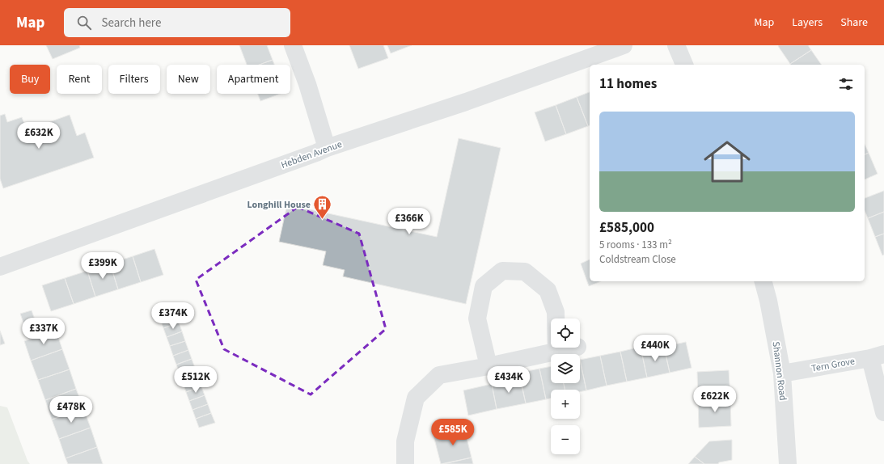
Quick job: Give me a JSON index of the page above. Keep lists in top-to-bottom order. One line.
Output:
{"streets":{"street":["Hebden Avenue","Tern Grove","Shannon Road"]},"crossings":[["Tern Grove","Shannon Road"]],"places":{"building":["Longhill House"]},"page":{"header":"Map","search":"Search here","nav":["Map","Layers","Share"],"chip":["Buy","Rent","Filters","New","Apartment"],"heading":"11 homes","list":[{"name":"£585,000","note":"5 rooms · 133 m² · Coldstream Close"}],"price":["£632K","£366K","£399K","£374K","£337K","£440K","£512K","£434K","£622K","£478K","£585K"],"map_buttons":["+","−"]}}
